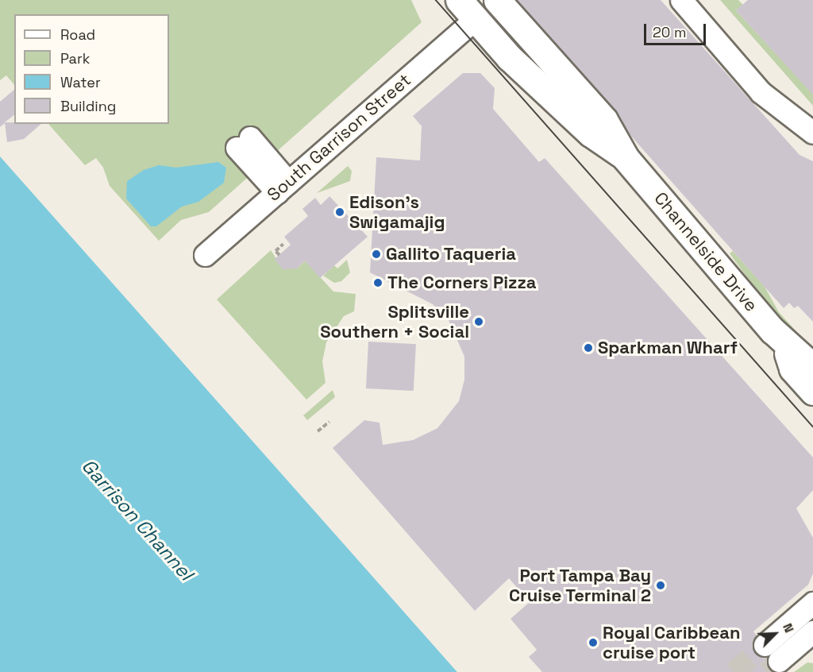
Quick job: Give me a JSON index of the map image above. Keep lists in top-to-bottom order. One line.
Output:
{"streets":{"main road":["Channelside Drive"],"street":["South Garrison Street"]},"crossings":[["South Garrison Street","Channelside Drive"]],"water":["Garrison Channel"],"places":["Edison's Swigamajig","Gallito Taqueria","The Corners Pizza","Splitsville Southern + Social","Sparkman Wharf","Port Tampa Bay Cruise Terminal 2","Royal Caribbean cruise port"],"legend":["Road","Park","Water","Building"],"scale_bar":"20 m","north":"top right"}
